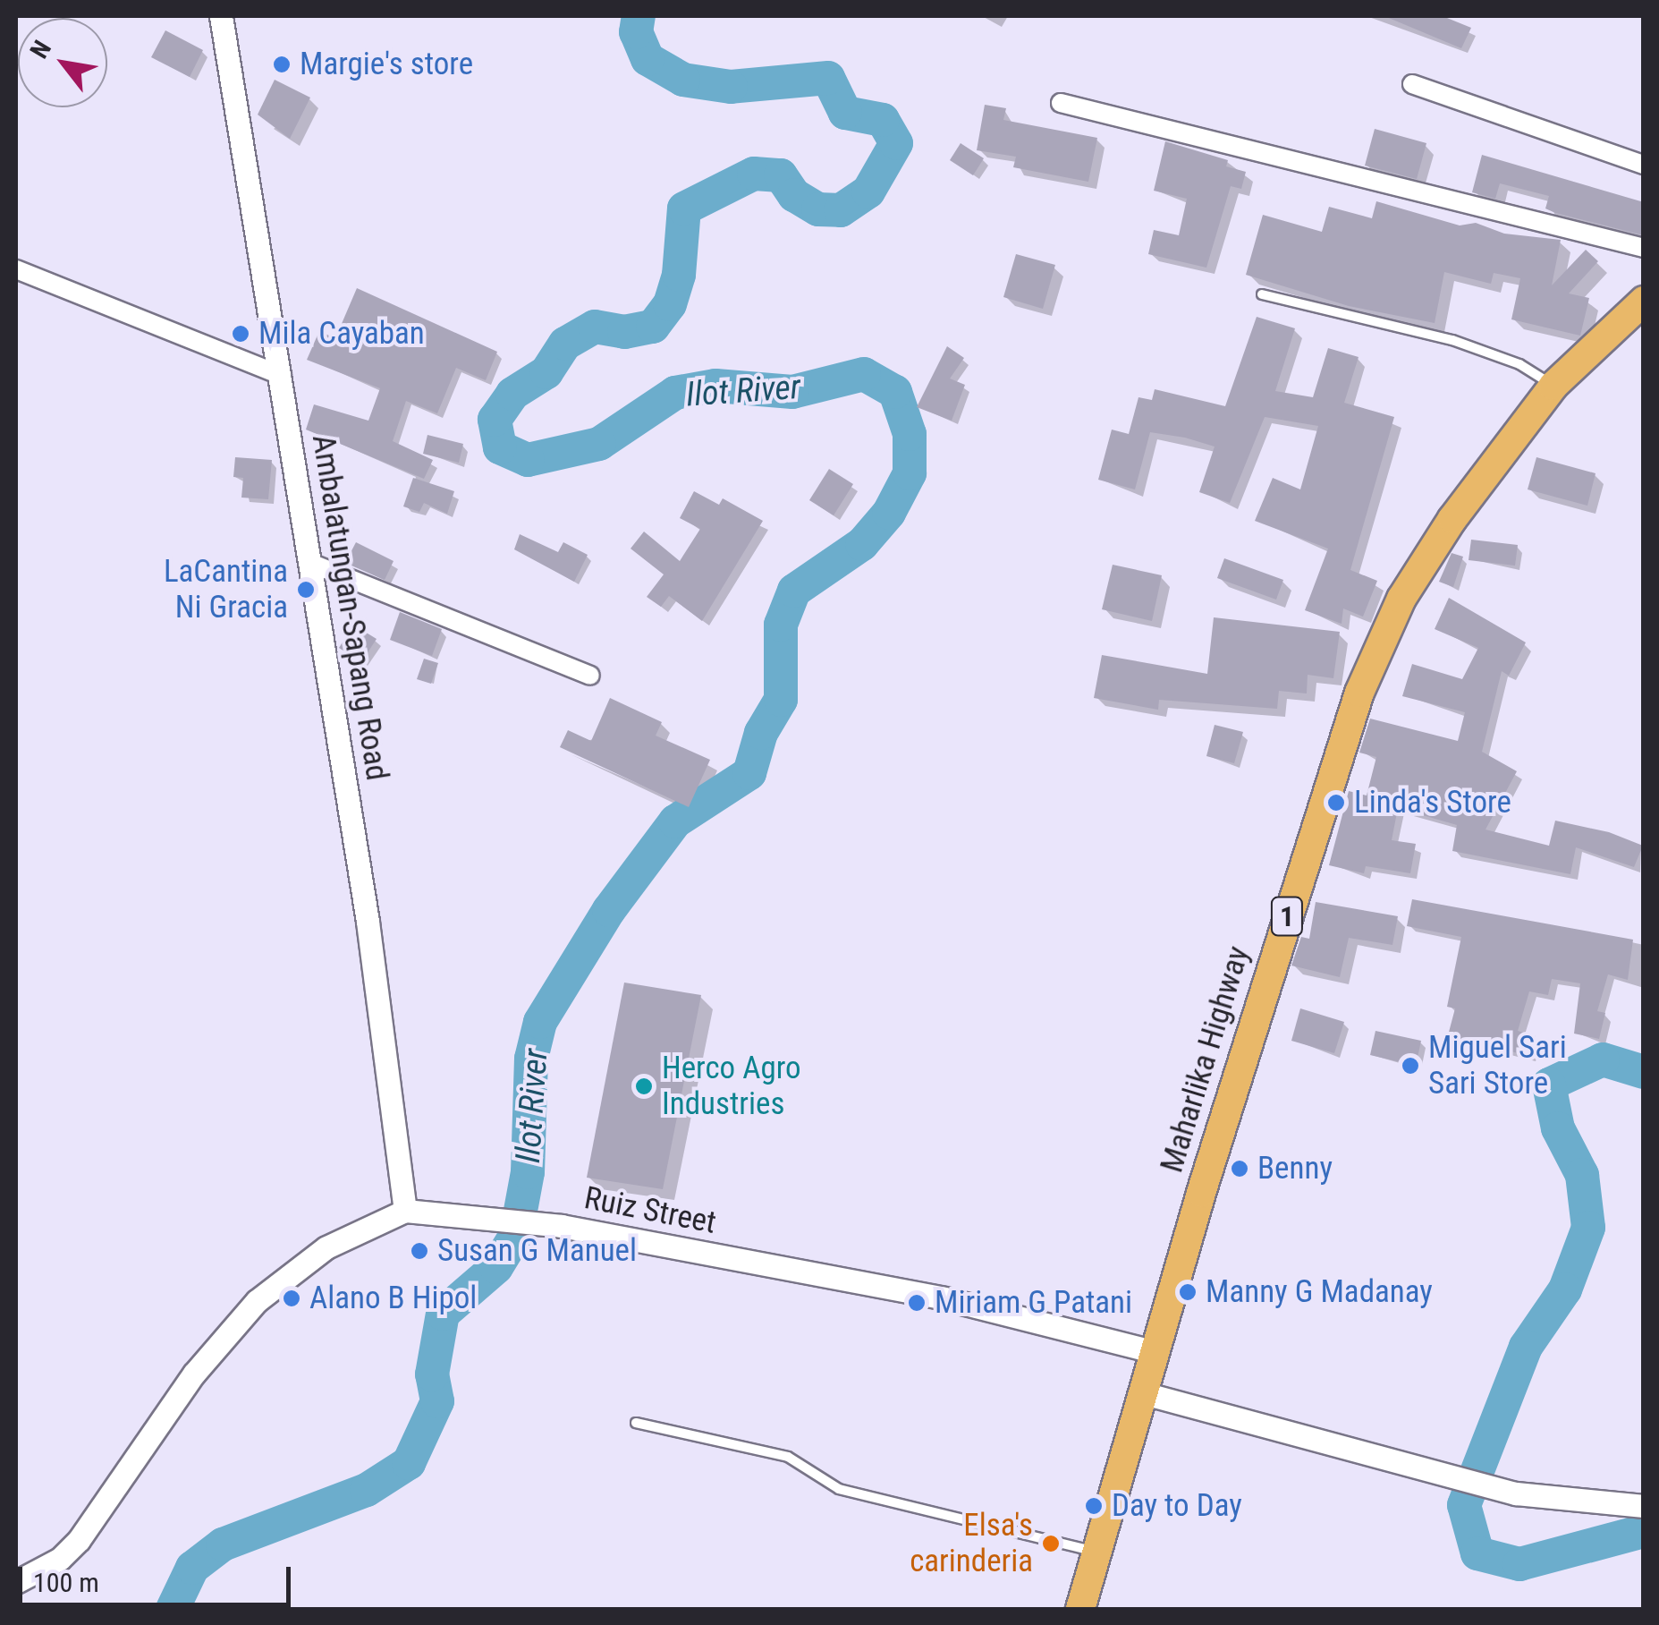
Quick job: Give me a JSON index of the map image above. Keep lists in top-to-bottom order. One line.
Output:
{"streets":{"main road":["1","Maharlika Highway"],"street":["Ambalatungan-Sapang Road","Ruiz Street"]},"crossings":[["Ambalatungan-Sapang Road","Ruiz Street"],["Maharlika Highway","Ruiz Street"]],"water":["Ilot River"],"places":["Margie's store","Mila Cayaban","LaCantina Ni Gracia","Linda's Store","Miguel Sari Sari Store","Herco Agro Industries","Benny","Susan G Manuel","Manny G Madanay","Alano B Hipol","Miriam G Patani","Day to Day","Elsa's carinderia"],"scale_bar":"100 m","north":"top left"}
